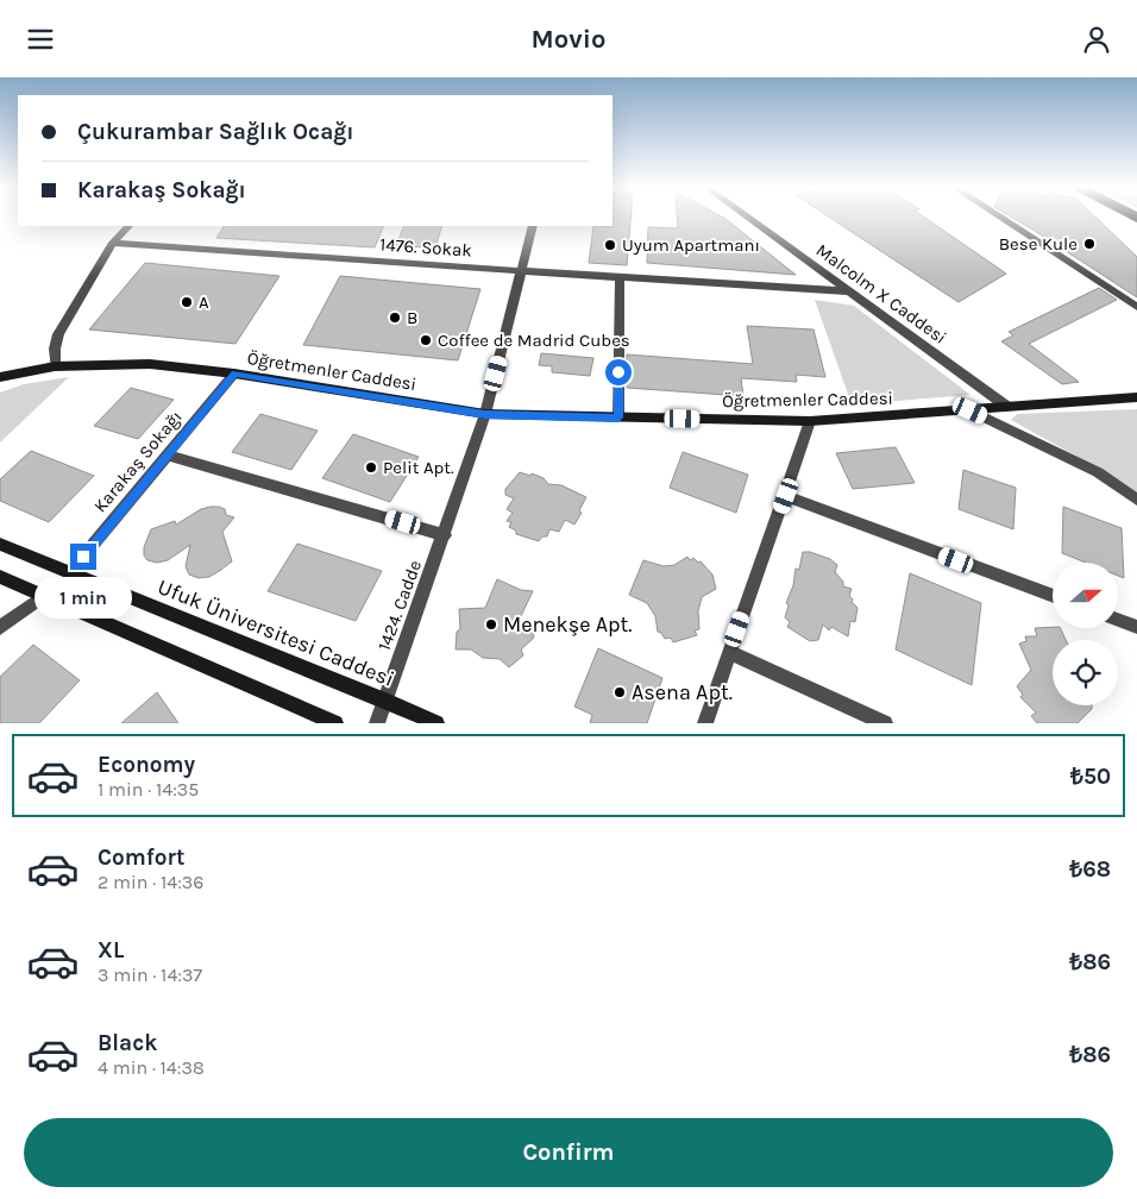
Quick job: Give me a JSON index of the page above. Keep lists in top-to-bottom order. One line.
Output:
{"streets":{"street":["1476. Sokak","Malcolm X Caddesi","Öğretmenler Caddesi","Karakaş Sokağı","1424. Cadde","Ufuk Üniversitesi Caddesi"]},"crossings":[["1476. Sokak","Malcolm X Caddesi"],["1476. Sokak","1424. Cadde"],["Malcolm X Caddesi","Öğretmenler Caddesi"],["Öğretmenler Caddesi","Karakaş Sokağı"],["Öğretmenler Caddesi","1424. Cadde"],["Karakaş Sokağı","Ufuk Üniversitesi Caddesi"],["1424. Cadde","Ufuk Üniversitesi Caddesi"]],"places":["Bese Kule","Uyum Apartmanı","A","B","Coffee de Madrid Cubes","Pelit Apt.","Menekşe Apt.","Asena Apt."],"north":"right","page":{"header":"Movio","banner":["Çukurambar Sağlık Ocağı","Karakaş Sokağı"],"bubble":"1 min","list":[{"name":"Economy","note":"1 min · 14:35","value":"₺50"},{"name":"Comfort","note":"2 min · 14:36","value":"₺68"},{"name":"XL","note":"3 min · 14:37","value":"₺86"},{"name":"Black","note":"4 min · 14:38","value":"₺86"}],"buttons":"Confirm"}}
